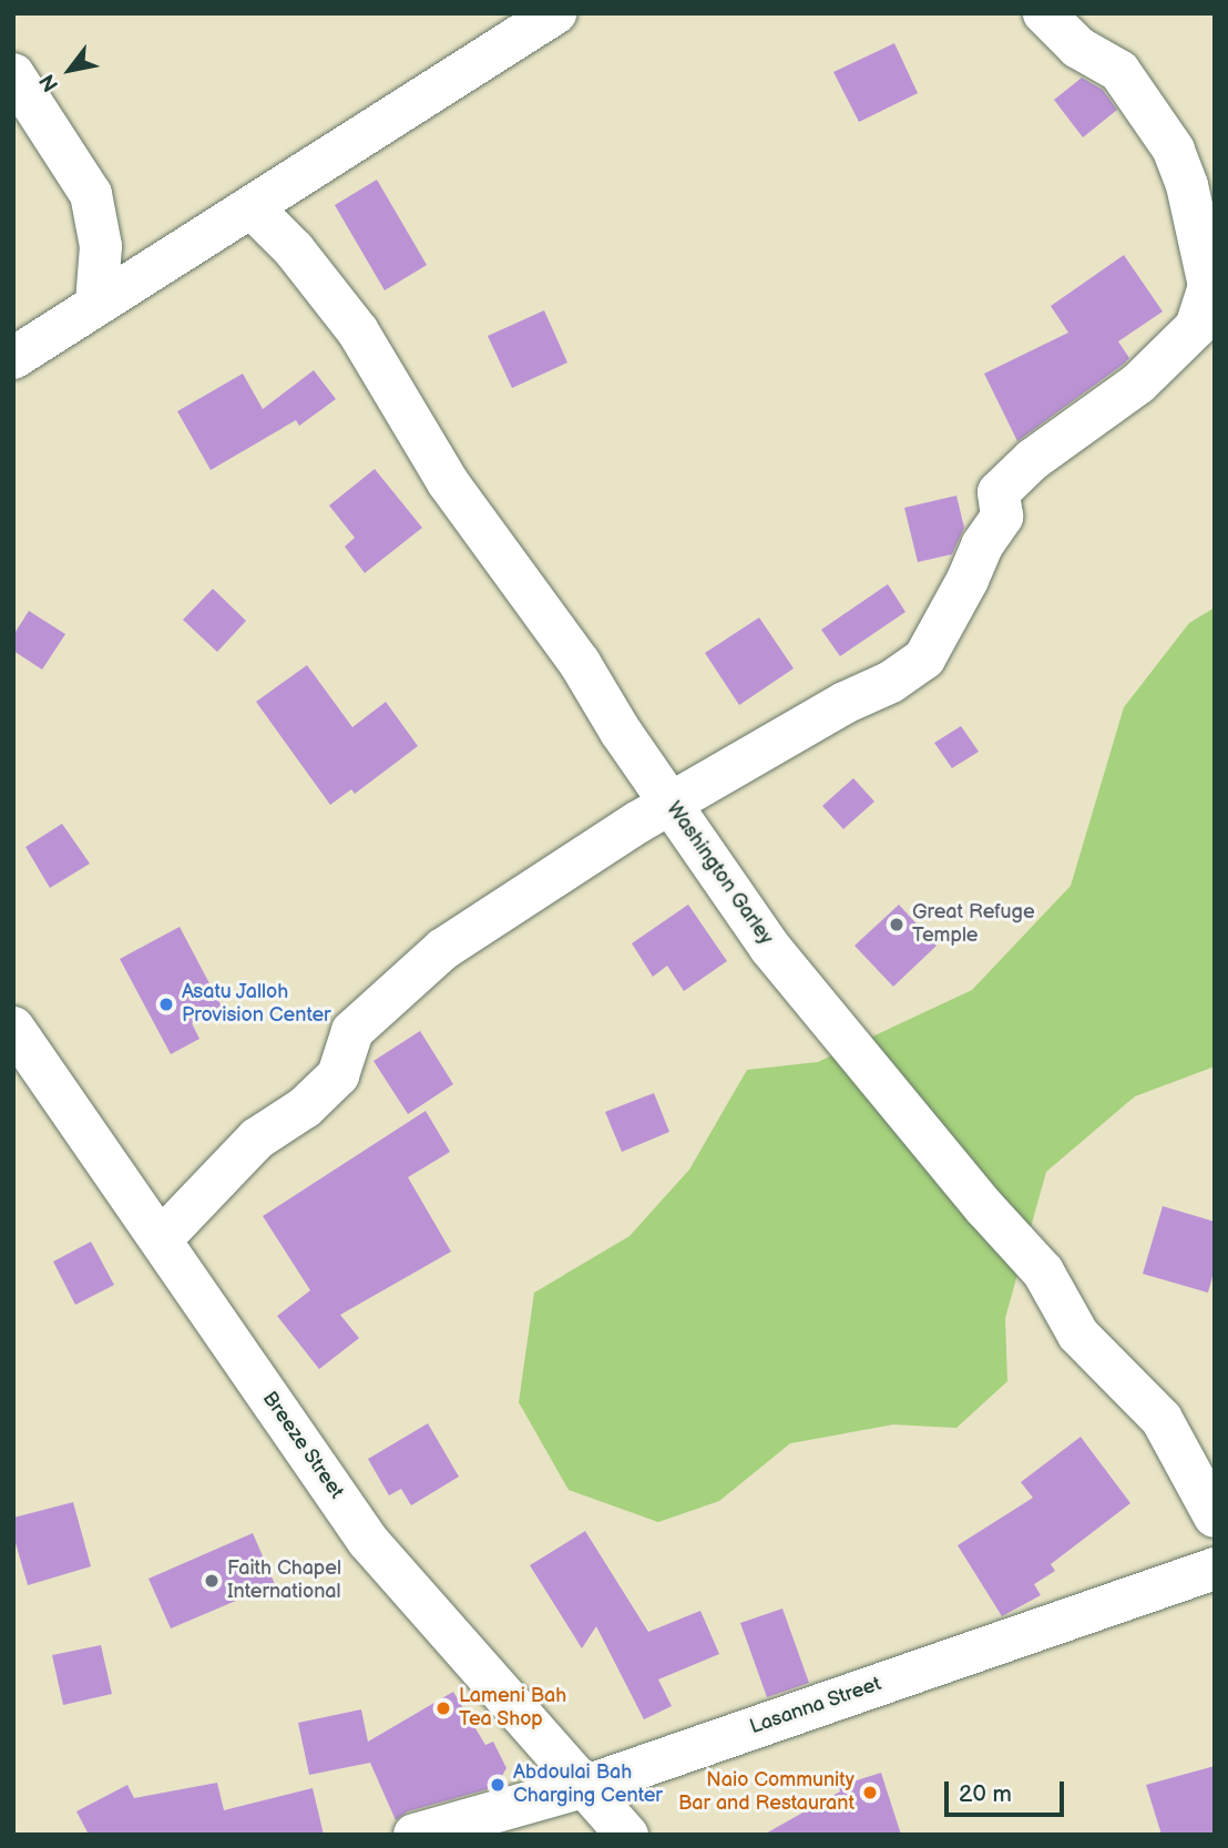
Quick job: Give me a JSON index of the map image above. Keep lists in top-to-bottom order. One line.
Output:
{"streets":{"street":["Washington Garley","Breeze Street","Lasanna Street"]},"crossings":[["Breeze Street","Lasanna Street"]],"places":["Great Refuge Temple","Asatu Jalloh Provision Center","Faith Chapel International","Lameni Bah Tea Shop","Abdoulai Bah Charging Center","Naio Community Bar and Restaurant"],"scale_bar":"20 m","north":"bottom left"}
